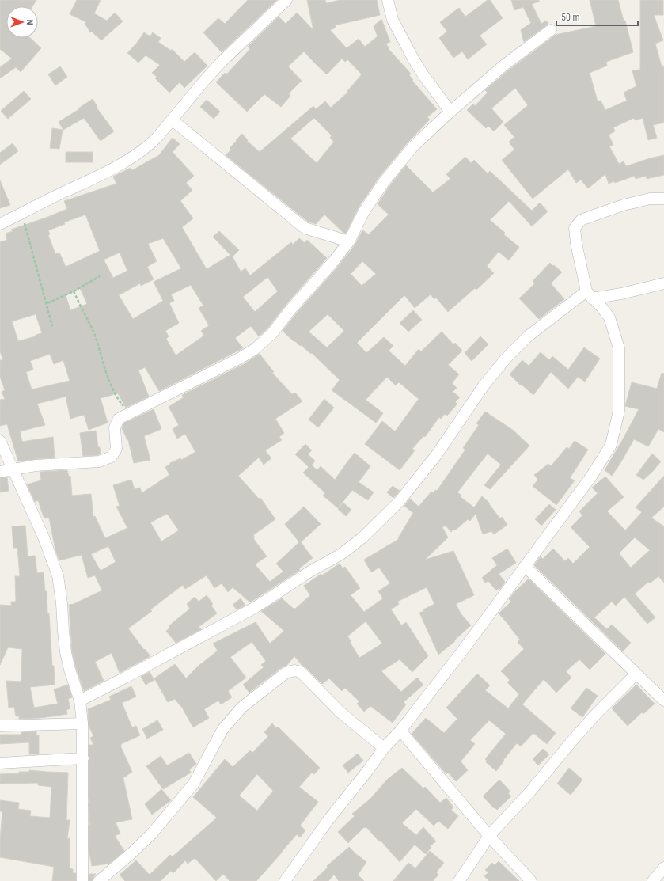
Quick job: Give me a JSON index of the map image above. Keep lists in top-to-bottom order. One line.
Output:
{"scale_bar":"50 m","north":"right"}
